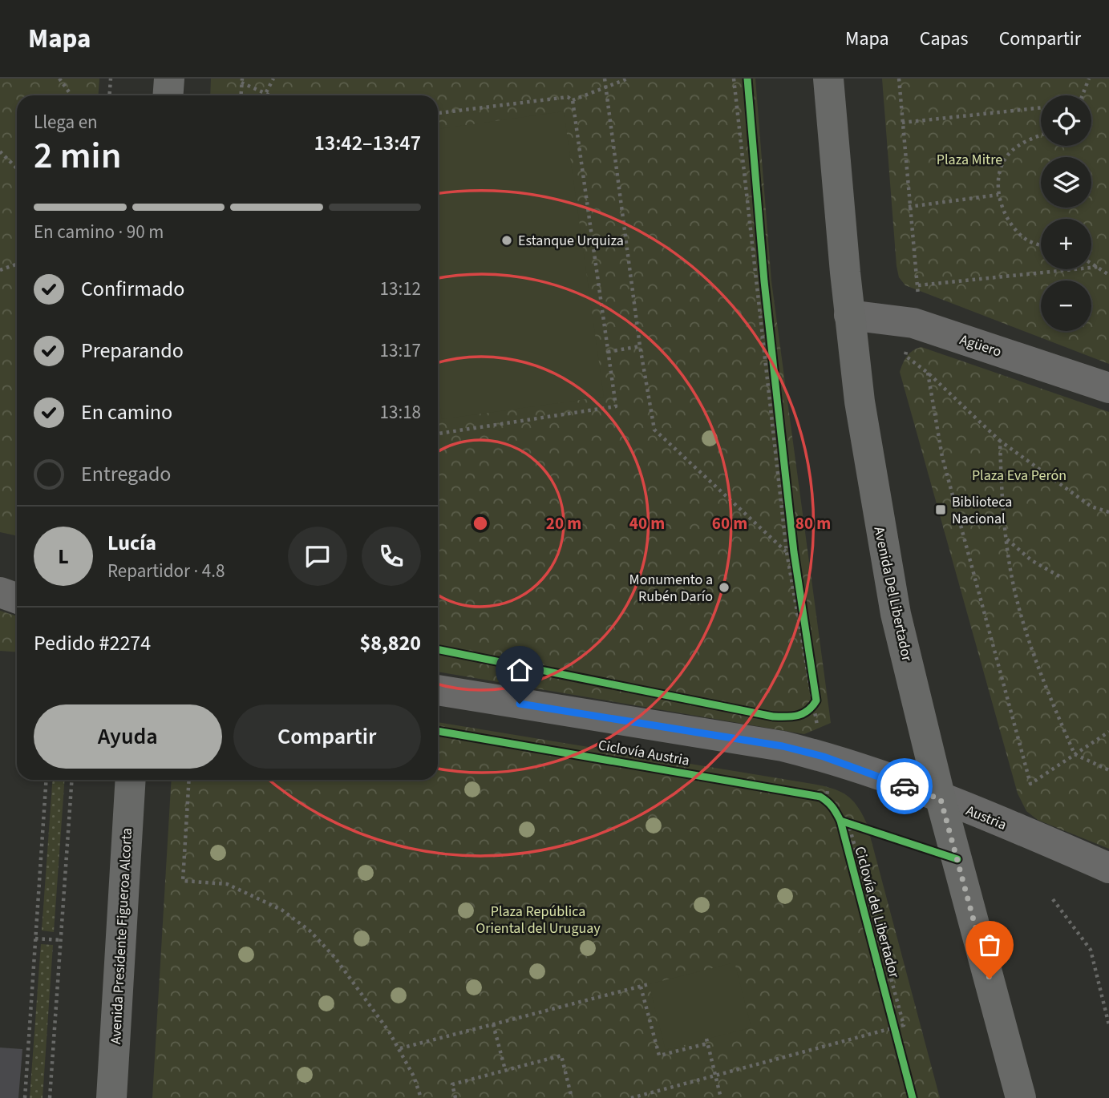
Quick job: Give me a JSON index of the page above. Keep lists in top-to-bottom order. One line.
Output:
{"streets":{"main road":["Avenida Del Libertador","Avenida Presidente Figueroa Alcorta"],"street":["Agüero","Austria"],"path":["Ciclovía del Libertador"],"cycle path":["Ciclovía Austria"]},"crossings":[["Agüero","Avenida Del Libertador"],["Avenida Del Libertador","Austria"]],"parks":["Plaza Mitre","Plaza Eva Perón","Plaza República Oriental del Uruguay"],"places":{"other":["Estanque Urquiza","Monumento a Rubén Darío"],"transit":["Biblioteca Nacional"]},"page":{"header":"Mapa","nav":["Mapa","Capas","Compartir"],"map_buttons":["+","−"],"heading":["2 min","Llega en","13:42–13:47"],"panel":["Lucía","Repartidor · 4.8","Pedido #2274","$8,820"],"bar":"En camino · 90 m","list":[["Confirmado","13:12"],["Preparando","13:17"],["En camino","13:18"],"Entregado"],"round":"L","buttons":["Ayuda","Compartir"]},"rings":["20 m","40 m","60 m","80 m"]}
